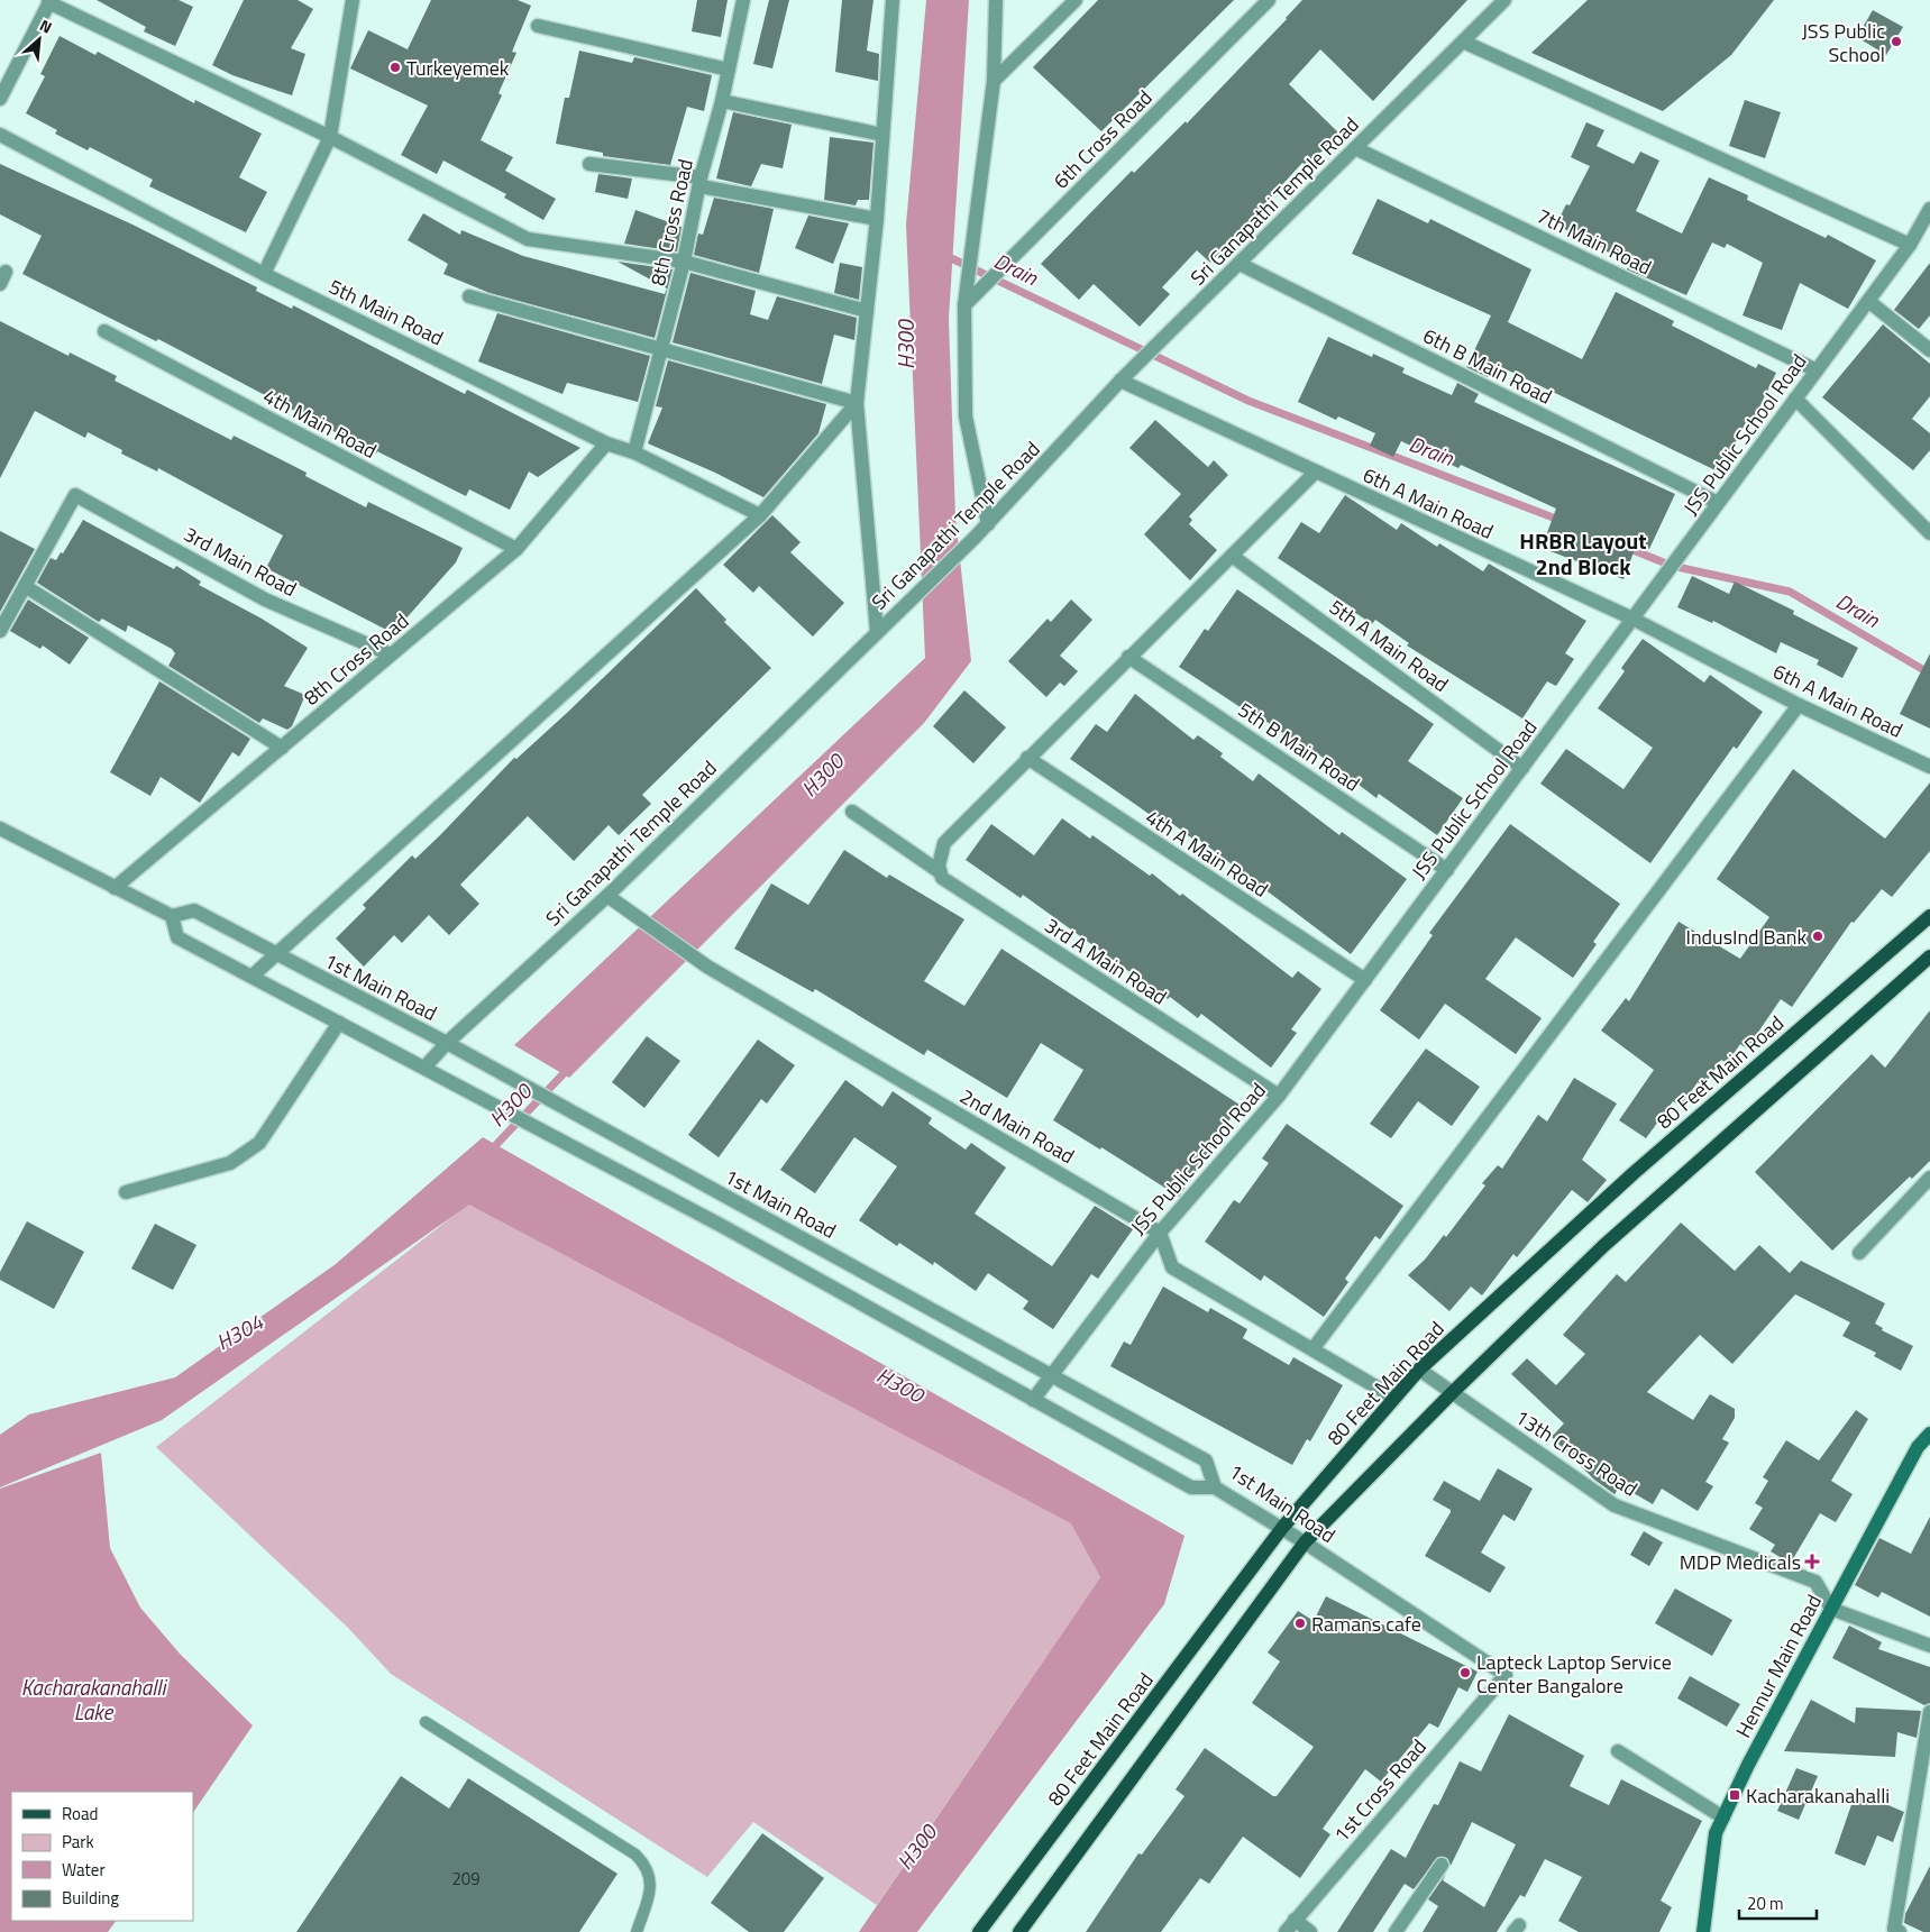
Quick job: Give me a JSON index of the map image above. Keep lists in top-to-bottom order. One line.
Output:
{"streets":{"main road":["80 Feet Main Road","Hennur Main Road"],"street":["6th Cross Road","Sri Ganapathi Temple Road","8th Cross Road","7th Main Road","5th Main Road","6th B Main Road","4th Main Road","JSS Public School Road","6th A Main Road","3rd Main Road","5th A Main Road","5th B Main Road","4th A Main Road","3rd A Main Road","1st Main Road","2nd Main Road","13th Cross Road","1st Cross Road"]},"crossings":[["Sri Ganapathi Temple Road","7th Main Road"],["Sri Ganapathi Temple Road","6th B Main Road"],["Sri Ganapathi Temple Road","6th A Main Road"],["Sri Ganapathi Temple Road","1st Main Road"],["Sri Ganapathi Temple Road","2nd Main Road"],["8th Cross Road","5th Main Road"],["8th Cross Road","4th Main Road"],["8th Cross Road","3rd Main Road"],["7th Main Road","JSS Public School Road"],["6th B Main Road","JSS Public School Road"],["JSS Public School Road","6th A Main Road"],["JSS Public School Road","5th A Main Road"],["JSS Public School Road","5th B Main Road"],["JSS Public School Road","4th A Main Road"],["JSS Public School Road","3rd A Main Road"],["JSS Public School Road","1st Main Road"],["JSS Public School Road","2nd Main Road"],["1st Main Road","80 Feet Main Road"],["1st Main Road","1st Cross Road"],["80 Feet Main Road","13th Cross Road"],["13th Cross Road","Hennur Main Road"]],"districts":["HRBR Layout 2nd Block"],"water":["Drain","H300","H304","Kacharakanahalli Lake"],"places":{"other":["JSS Public School","Turkeyemek","IndusInd Bank","Ramans cafe","Lapteck Laptop Service Center Bangalore"],"health":["MDP Medicals"],"transit":["Kacharakanahalli"]},"house_numbers":["209"],"legend":["Road","Park","Water","Building"],"scale_bar":"20 m","north":"top right"}
